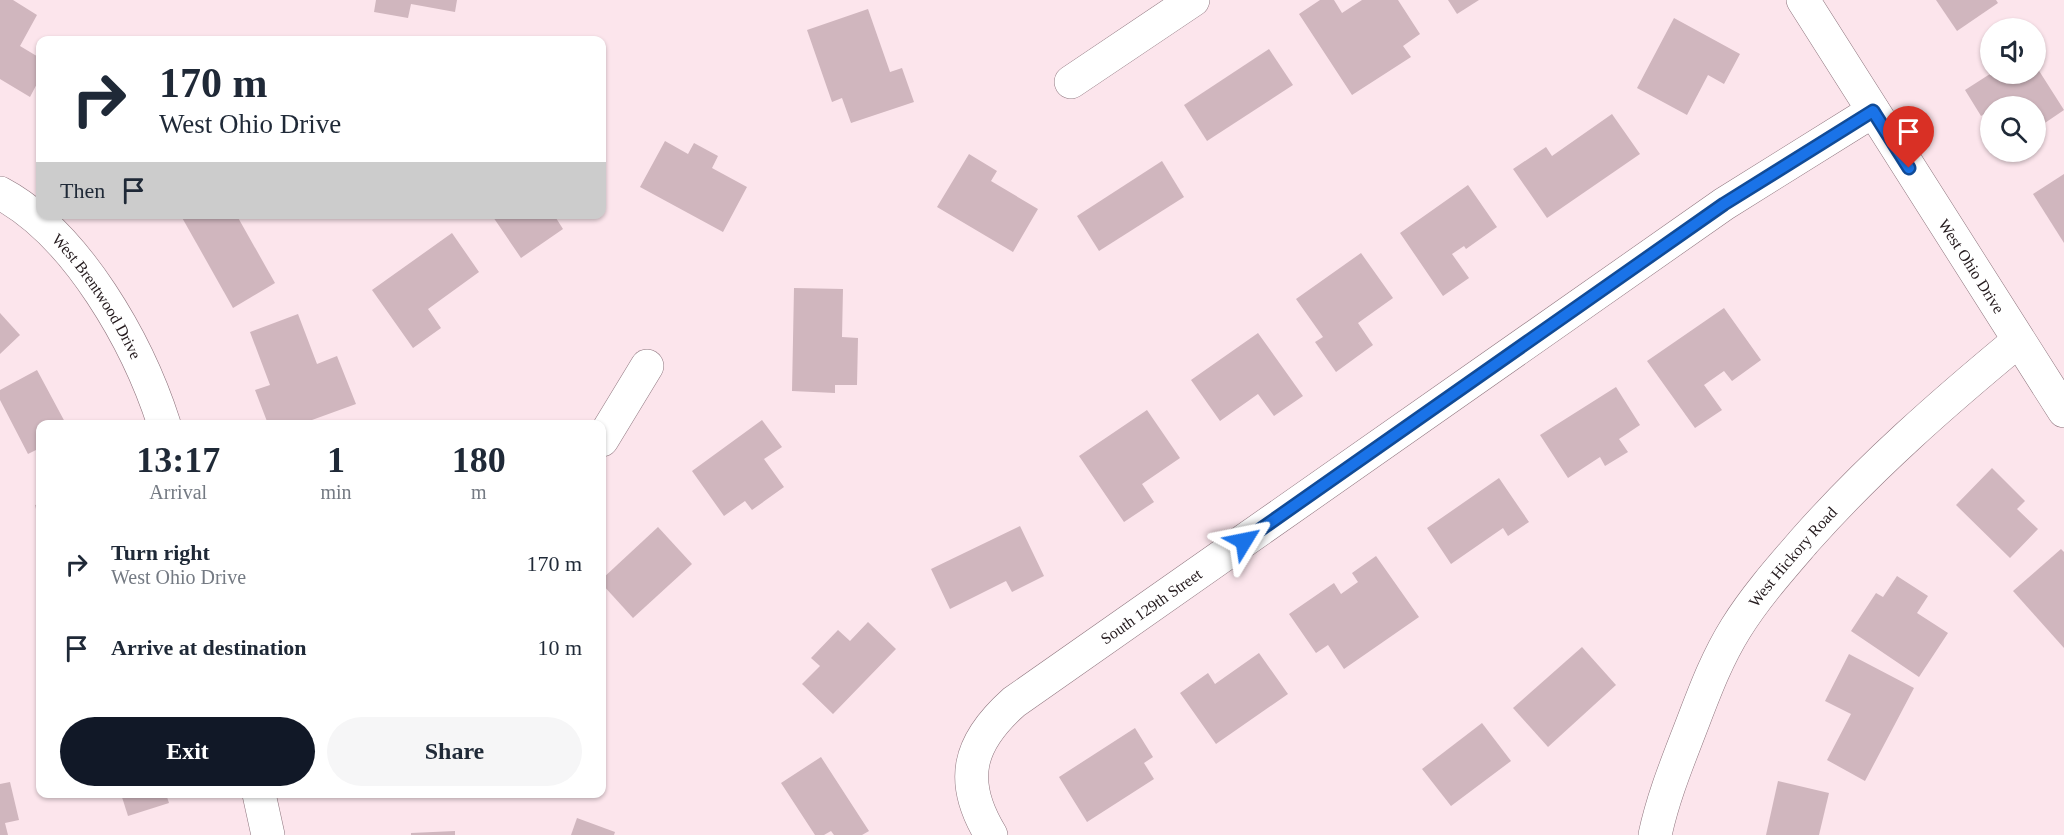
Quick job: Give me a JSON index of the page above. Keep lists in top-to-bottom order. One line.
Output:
{"streets":{"street":["West Ohio Drive","West Brentwood Drive","West Hickory Road","South 129th Street"]},"crossings":[["West Ohio Drive","West Hickory Road"],["West Ohio Drive","South 129th Street"]],"page":{"turn":["170 m","West Ohio Drive"],"then":"Then","eta":["13:17","Arrival","1","min","180","m"],"list":[{"name":"Turn right","note":"West Ohio Drive","value":"170 m"},{"name":"Arrive at destination","value":"10 m"}],"buttons":["Exit","Share"]}}
